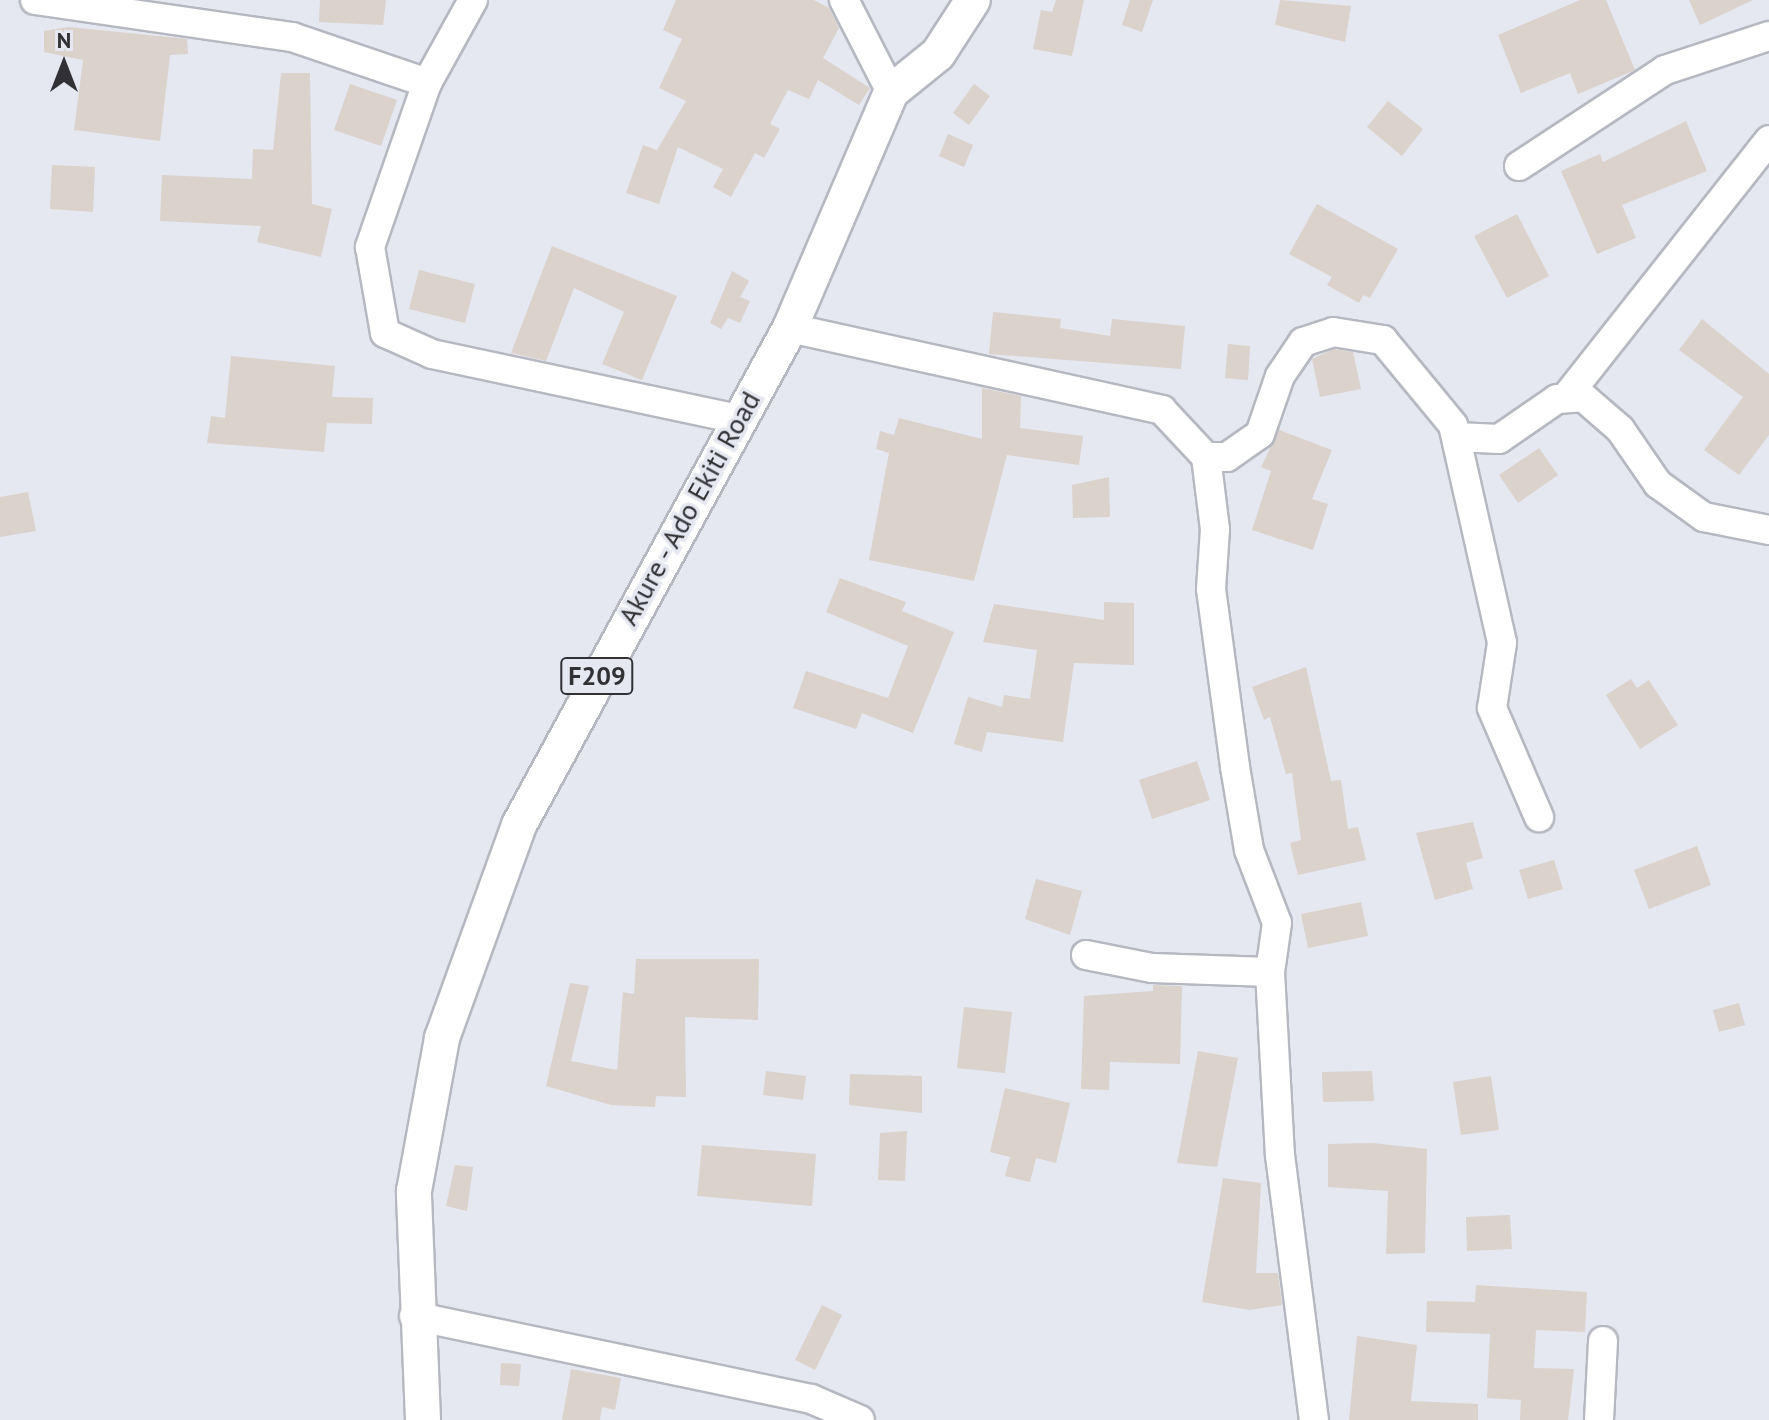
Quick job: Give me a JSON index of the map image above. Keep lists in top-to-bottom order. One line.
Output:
{"streets":{"main road":["Akure - Ado Ekiti Road","F209"]},"north":"top"}
